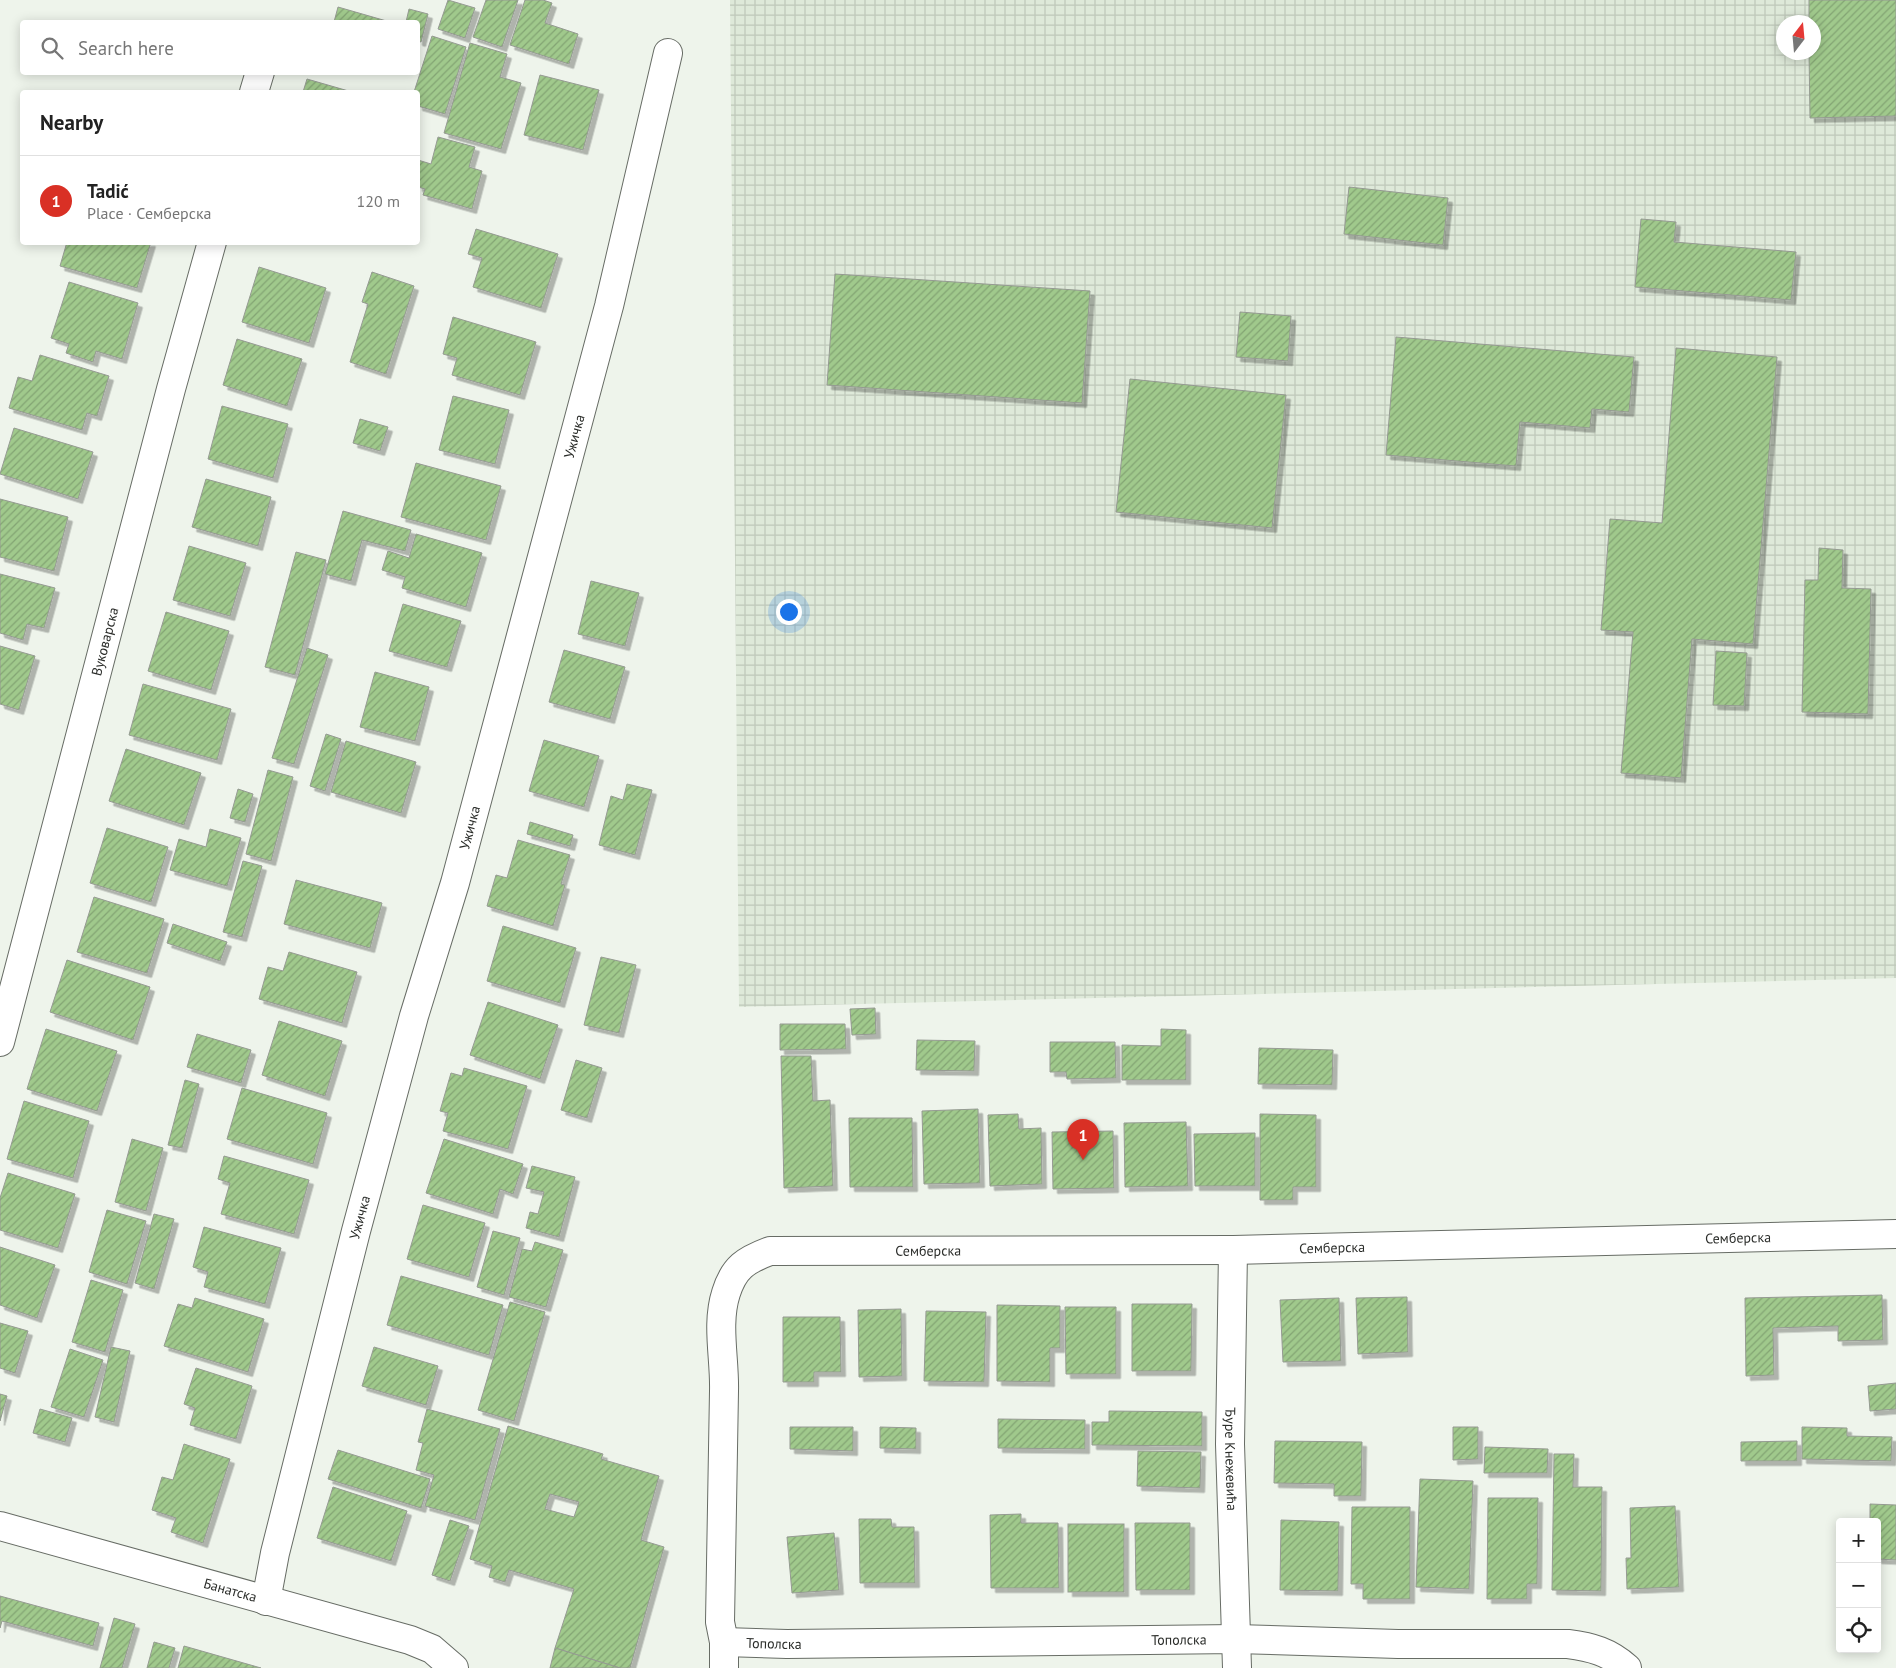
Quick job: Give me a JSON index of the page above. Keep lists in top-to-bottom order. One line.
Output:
{"streets":{"street":["Ужичка","Вуковарска","Семберска","Ђуре Кнежевића","Банатска","Тополска"]},"crossings":[["Ужичка","Банатска"],["Семберска","Ђуре Кнежевића"],["Семберска","Тополска"],["Ђуре Кнежевића","Тополска"]],"north":"top","page":{"search":"Search here","heading":"Nearby","list":[{"mark":"1","name":"Tadić","note":"Place · Семберска","value":"120 m"}],"pins":"1","map_buttons":["+","−"]}}
